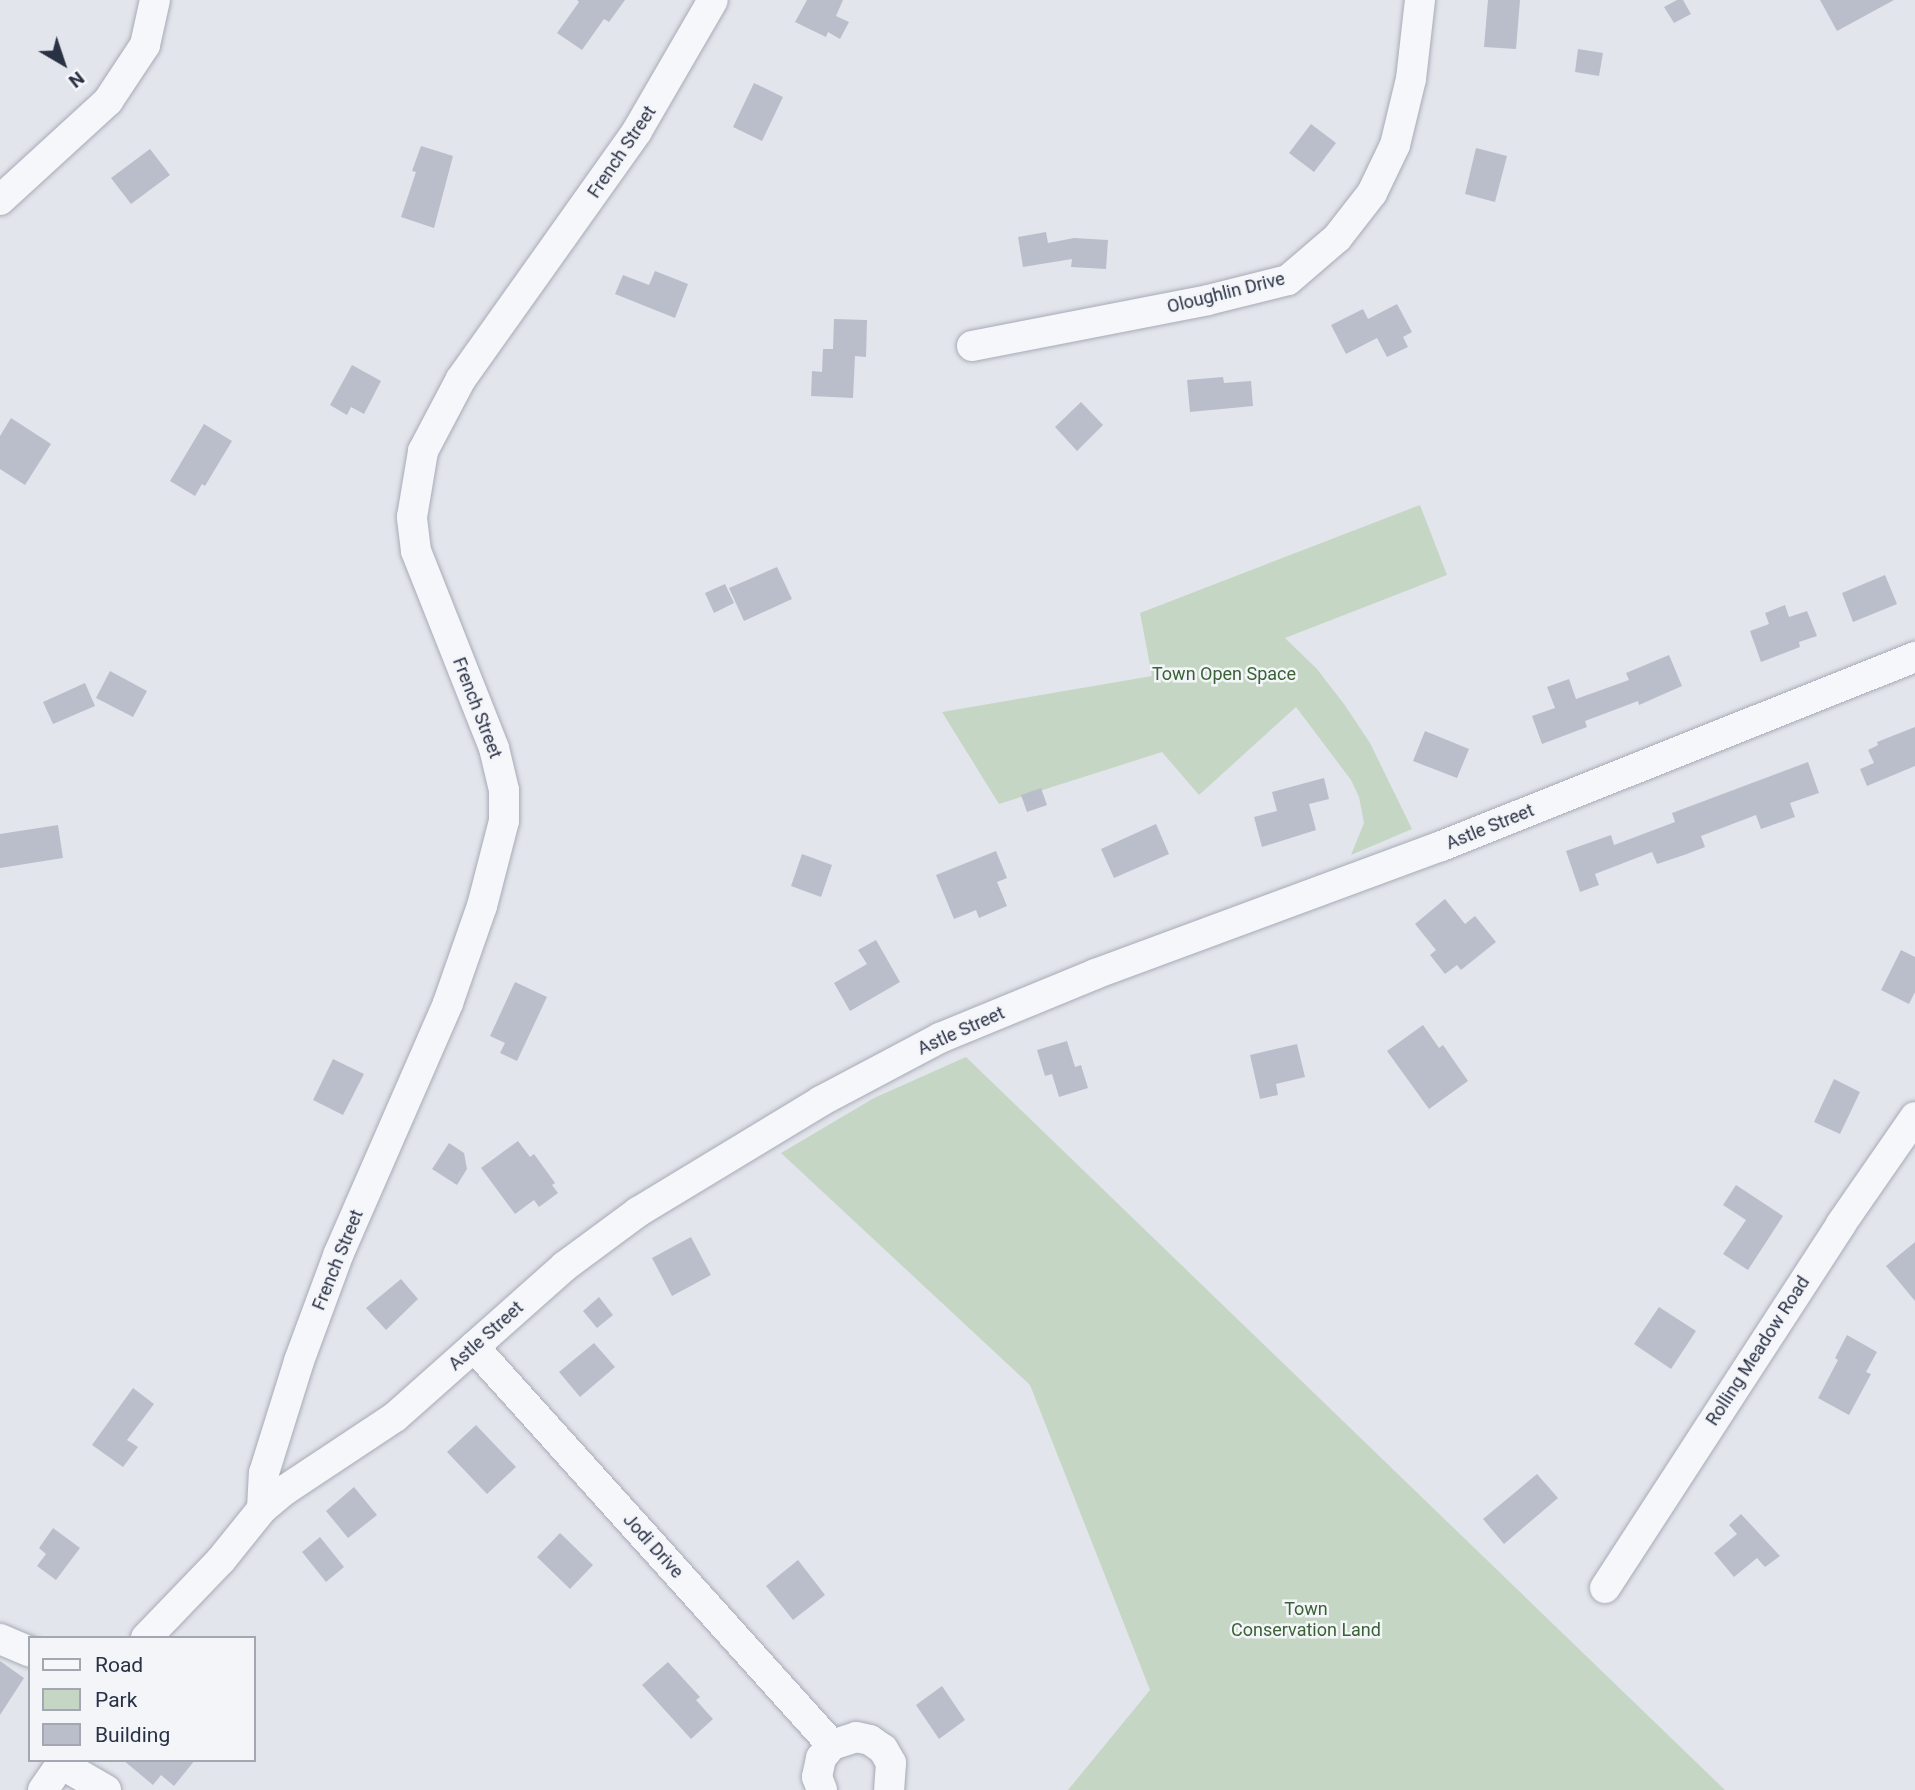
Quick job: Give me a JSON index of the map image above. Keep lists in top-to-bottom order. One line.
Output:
{"streets":{"street":["French Street","Oloughlin Drive","Astle Street","Rolling Meadow Road","Jodi Drive"]},"crossings":[["French Street","Astle Street"],["Astle Street","Jodi Drive"]],"parks":["Town Open Space","Town Conservation Land"],"legend":["Road","Park","Building"],"north":"bottom right"}
